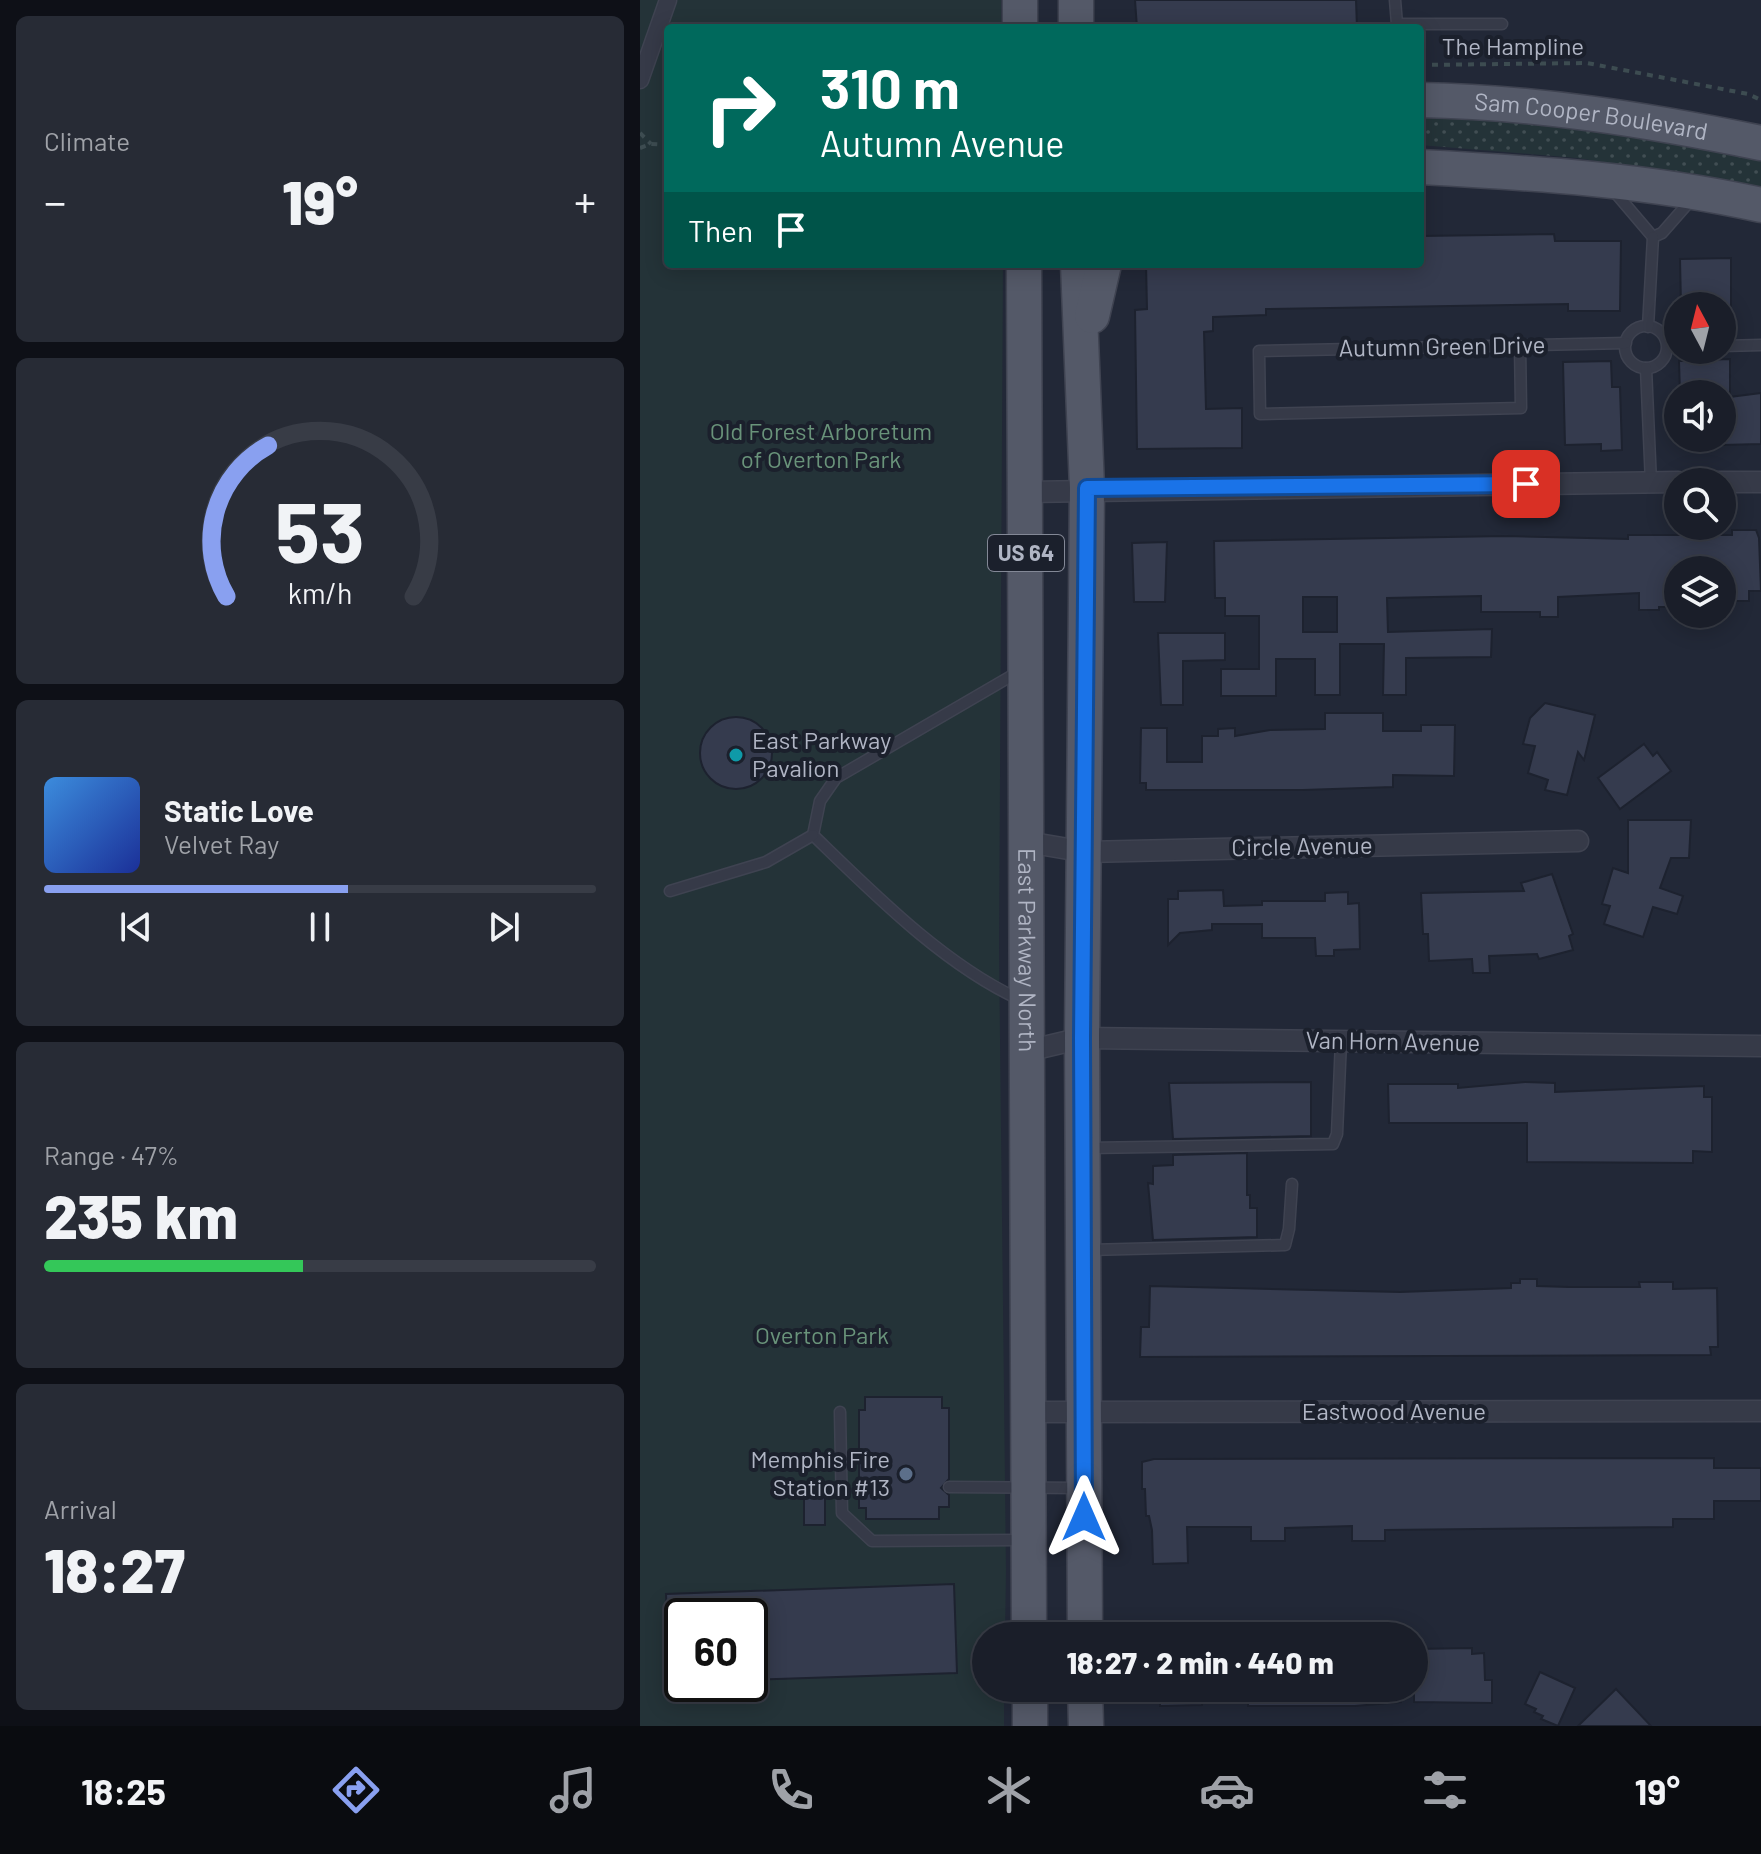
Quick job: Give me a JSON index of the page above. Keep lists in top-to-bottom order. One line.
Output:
{"streets":{"main road":["Sam Cooper Boulevard","US 64","East Parkway North"],"street":["Circle Avenue","Van Horn Avenue","Eastwood Avenue"],"lane":["Autumn Green Drive"],"path":["The Hampline"]},"crossings":[["US 64","Circle Avenue"],["US 64","Van Horn Avenue"],["US 64","Eastwood Avenue"],["Circle Avenue","East Parkway North"],["East Parkway North","Van Horn Avenue"],["East Parkway North","Eastwood Avenue"]],"parks":["Old Forest Arboretum of Overton Park","Overton Park"],"places":["East Parkway Pavalion","Memphis Fire Station #13"],"north":"top","page":{"tile":["Climate",["Range · 47%","235 km"],["Arrival","18:27"]],"turn":["310 m","Autumn Avenue"],"heat":["−","19°","+"],"then":"Then","song":["Static Love","Velvet Ray"],"limit":"60","trip":"18:27 · 2 min · 440 m","tabs":["18:25","19°"],"gauge":["53","km/h"]}}
